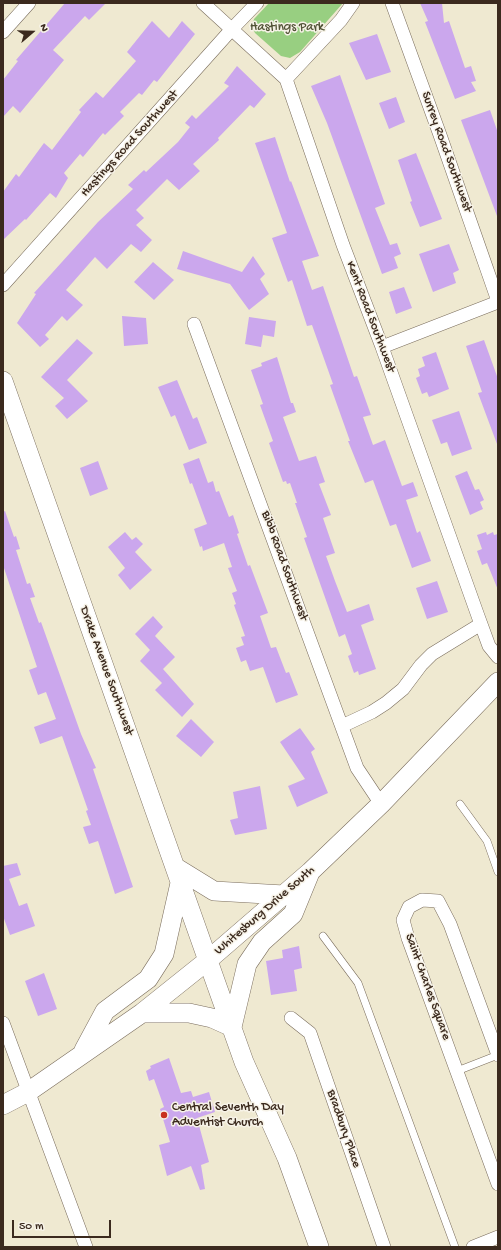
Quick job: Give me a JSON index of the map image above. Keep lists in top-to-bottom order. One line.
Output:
{"streets":{"main road":["Drake Avenue Southwest","Whitesburg Drive South"],"street":["Hastings Road Southwest","Surrey Road Southwest","Kent Road Southwest","Bibb Road Southwest","Saint Charles Square","Bradbury Place"]},"crossings":[["Hastings Road Southwest","Kent Road Southwest"],["Bibb Road Southwest","Whitesburg Drive South"],["Drake Avenue Southwest","Whitesburg Drive South"]],"parks":["Hastings Park"],"places":["Central Seventh Day Adventist Church"],"scale_bar":"50 m","north":"right"}
